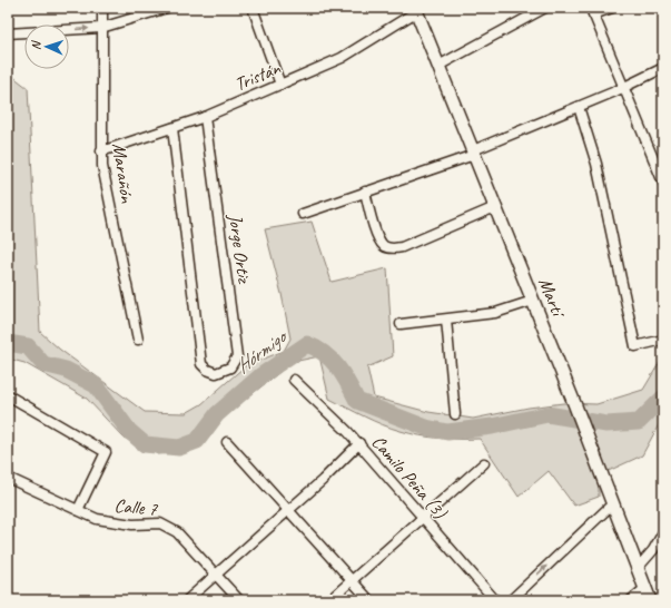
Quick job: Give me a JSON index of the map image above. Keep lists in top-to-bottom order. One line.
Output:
{"streets":{"main road":["Martí"],"street":["Tristán","Marañón","Jorge Ortiz","Camilo Peña (3)","Calle 7"]},"crossings":[["Tristán","Marañón"],["Tristán","Jorge Ortiz"],["Tristán","Martí"]],"water":["Hórmigo"],"north":"left"}
